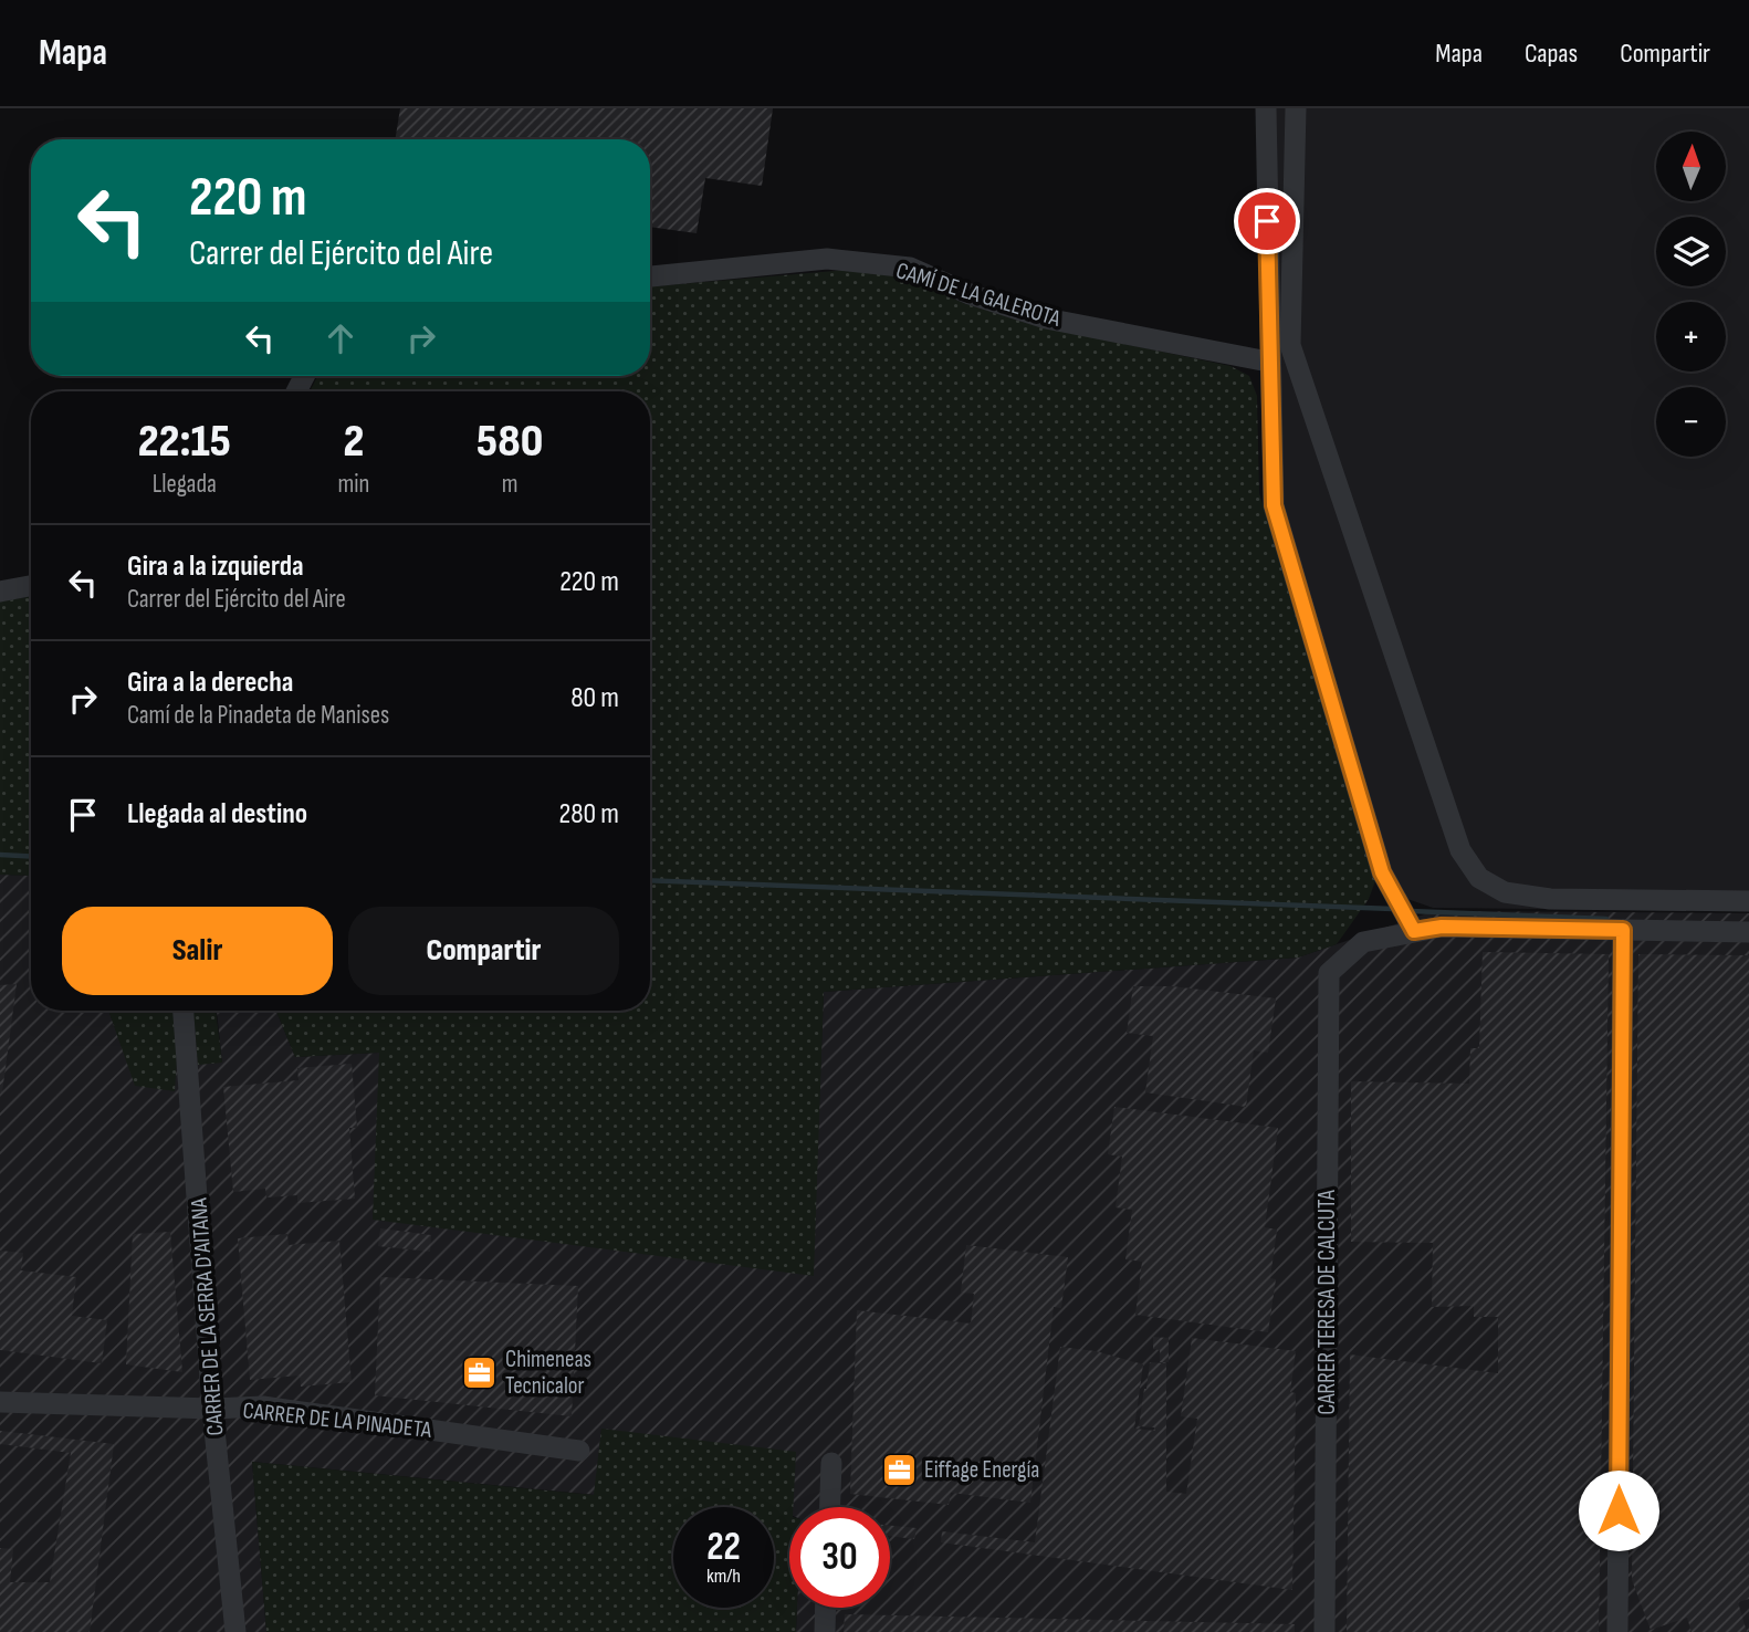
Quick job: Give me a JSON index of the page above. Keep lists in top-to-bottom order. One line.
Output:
{"streets":{"street":["CAMÍ DE LA GALEROTA","CARRER TERESA DE CALCUTA","CARRER DE LA SERRA D'AITANA","CARRER DE LA PINADETA"]},"crossings":[["CARRER DE LA SERRA D'AITANA","CARRER DE LA PINADETA"]],"places":{"office":["Chimeneas Tecnicalor","Eiffage Energía"]},"north":"top","page":{"header":"Mapa","nav":["Mapa","Capas","Compartir"],"map_buttons":["+","−"],"turn":["220 m","Carrer del Ejército del Aire"],"eta":["22:15","Llegada","2","min","580","m"],"list":[{"name":"Gira a la izquierda","note":"Carrer del Ejército del Aire","value":"220 m"},{"name":"Gira a la derecha","note":"Camí de la Pinadeta de Manises","value":"80 m"},{"name":"Llegada al destino","value":"280 m"}],"buttons":["Salir","Compartir"],"speed":"22 km/h","limit":"30"}}
